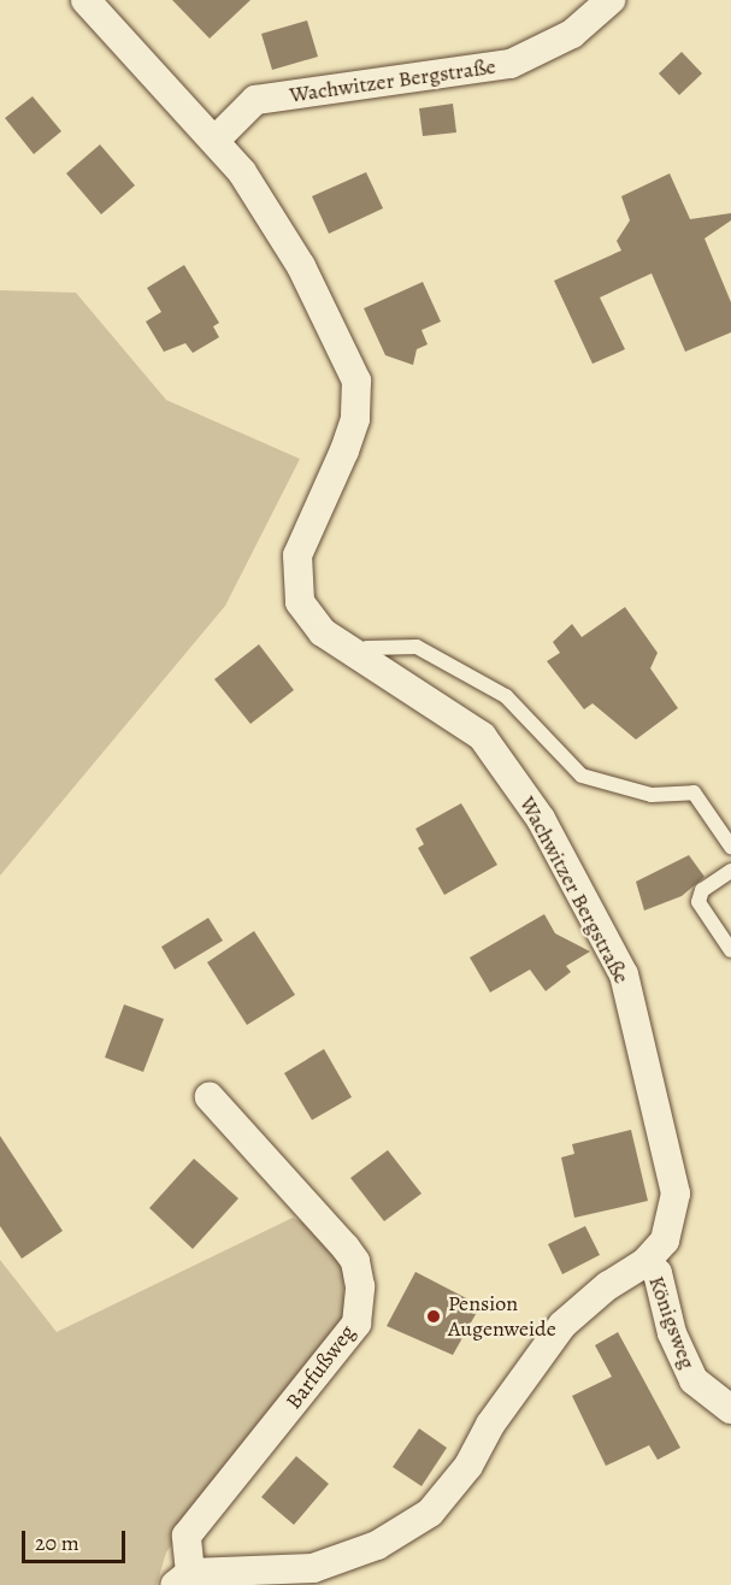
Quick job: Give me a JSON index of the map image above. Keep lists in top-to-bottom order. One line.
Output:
{"streets":{"street":["Wachwitzer Bergstraße","Königsweg","Barfußweg"]},"crossings":[["Wachwitzer Bergstraße","Königsweg"],["Wachwitzer Bergstraße","Barfußweg"]],"places":["Pension Augenweide"],"scale_bar":"20 m"}
